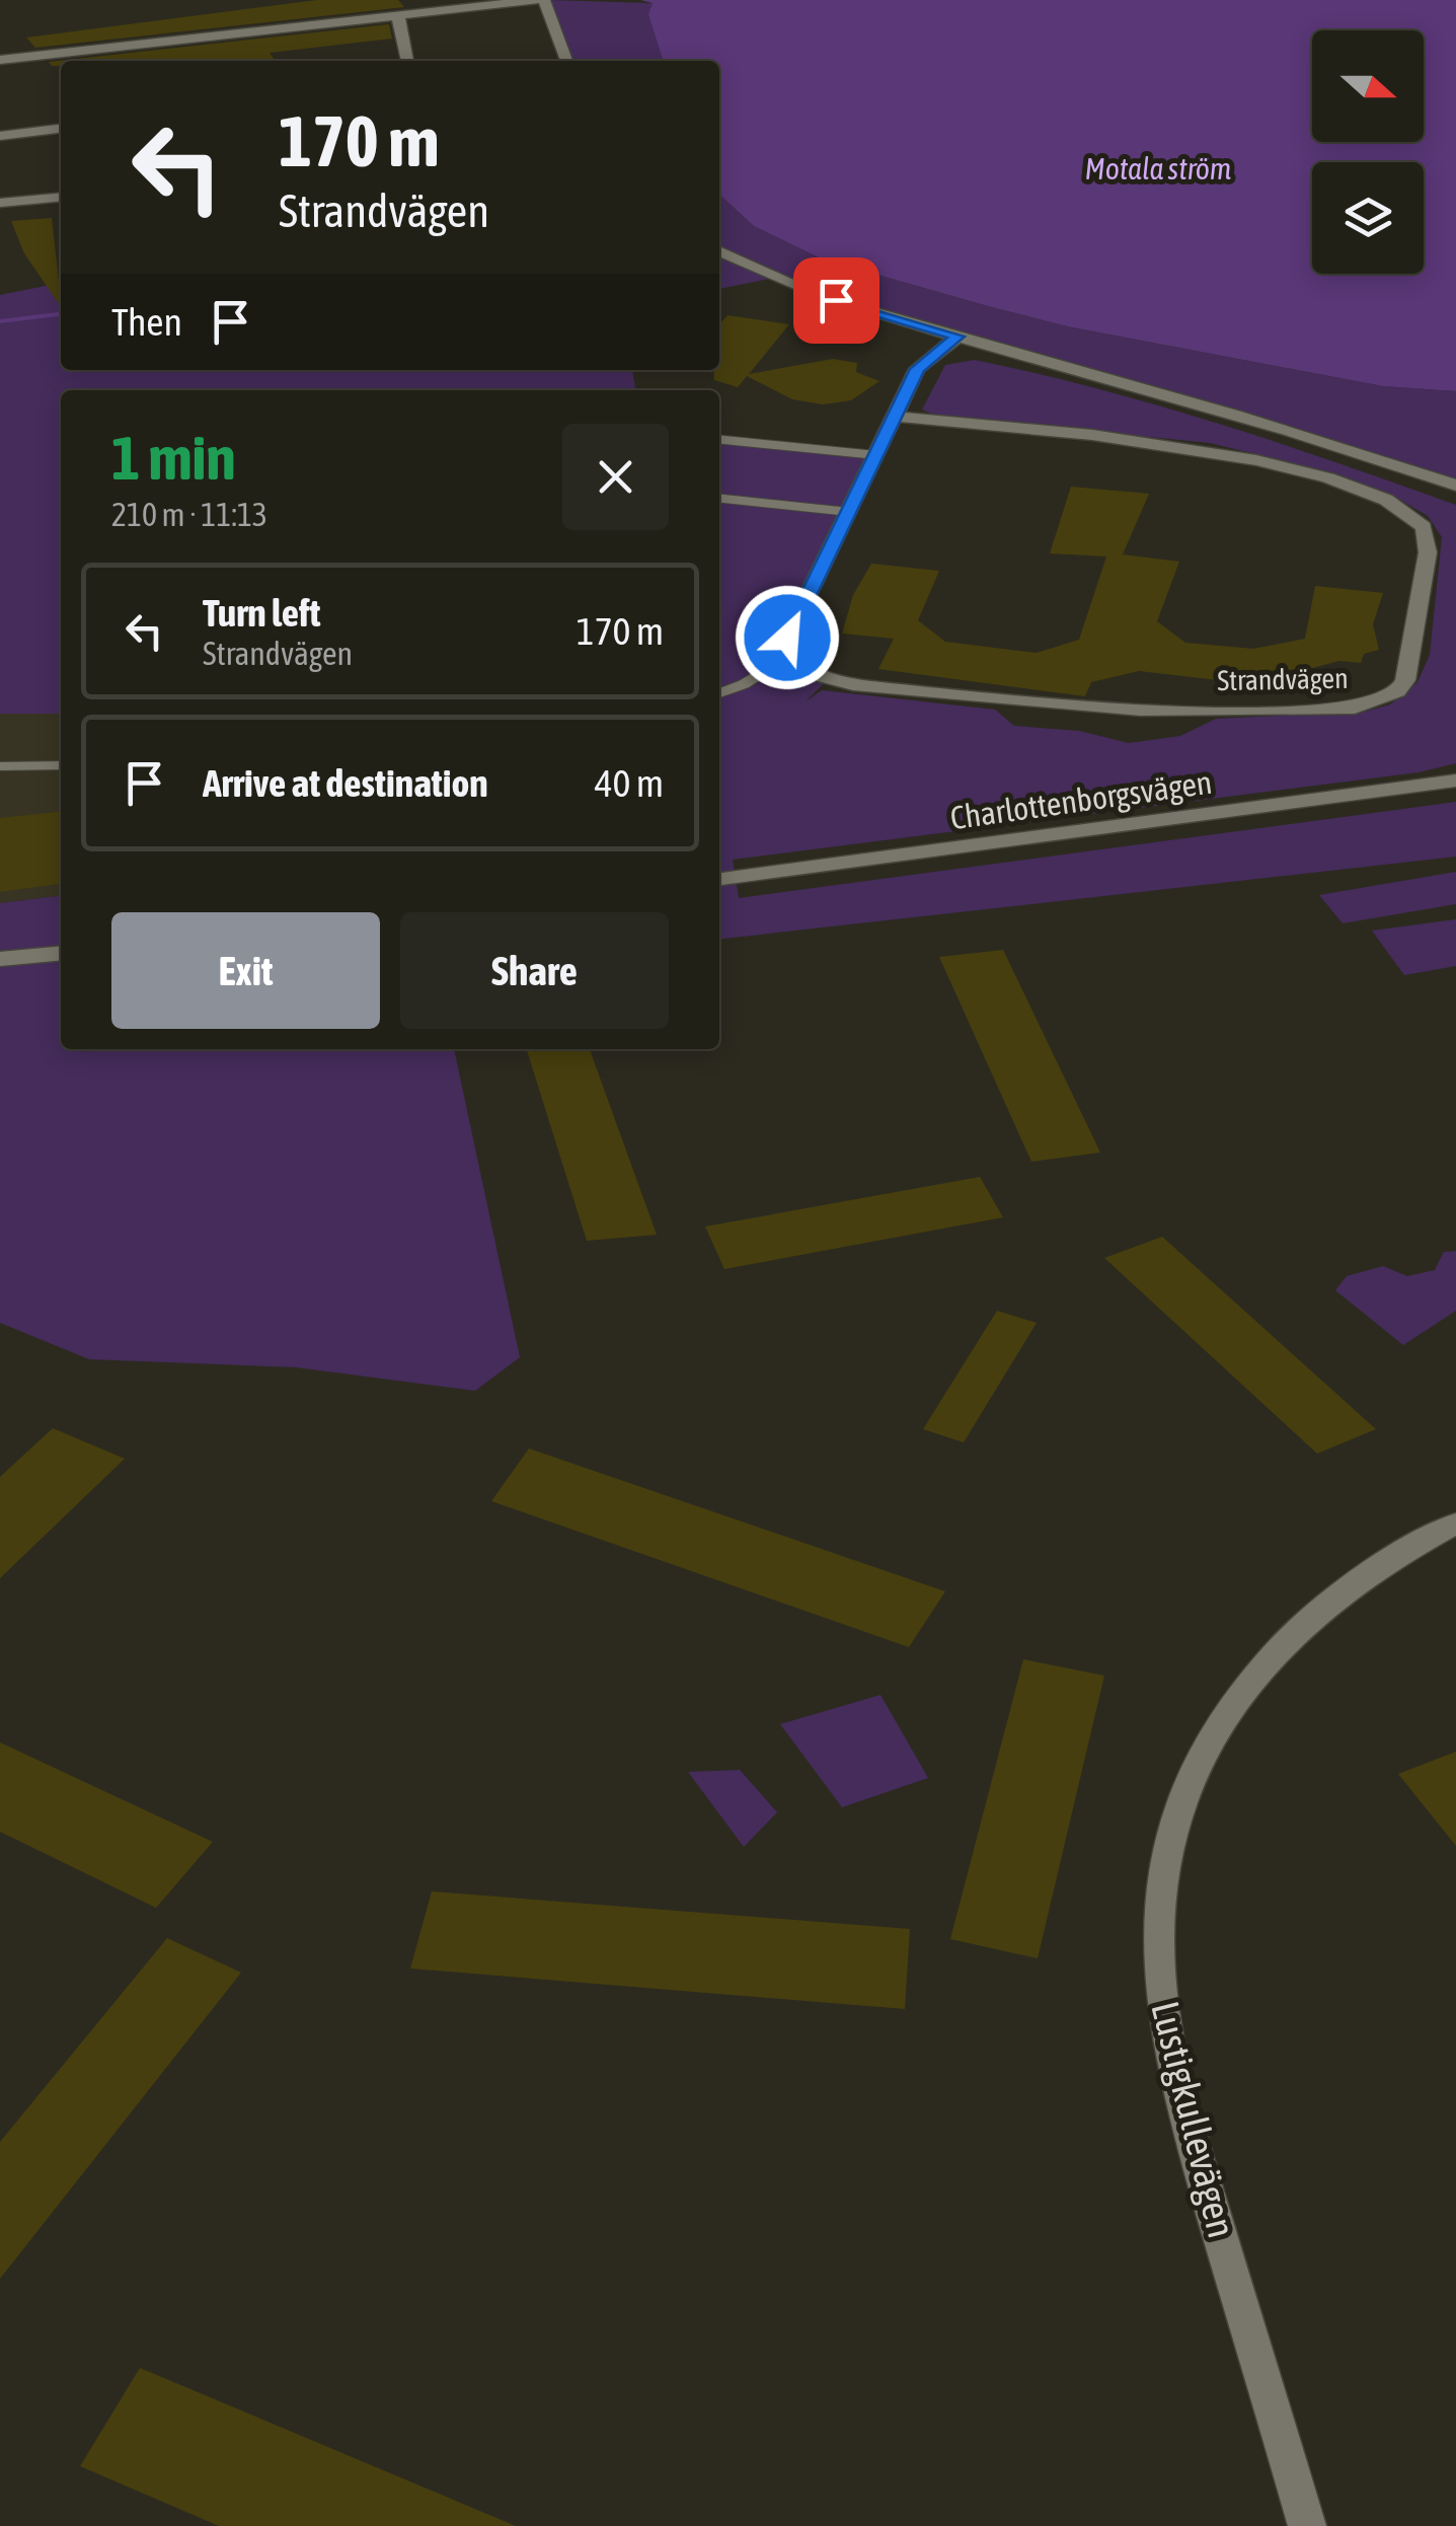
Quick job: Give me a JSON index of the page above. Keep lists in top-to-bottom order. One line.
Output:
{"streets":{"street":["Strandvägen","Charlottenborgsvägen","Lustigkullevägen"]},"water":["Motala ström"],"north":"right","page":{"turn":["170 m","Strandvägen"],"then":"Then","heading":["1 min","210 m · 11:13"],"list":[{"name":"Turn left","note":"Strandvägen","value":"170 m"},{"name":"Arrive at destination","value":"40 m"}],"buttons":["Exit","Share"]}}
